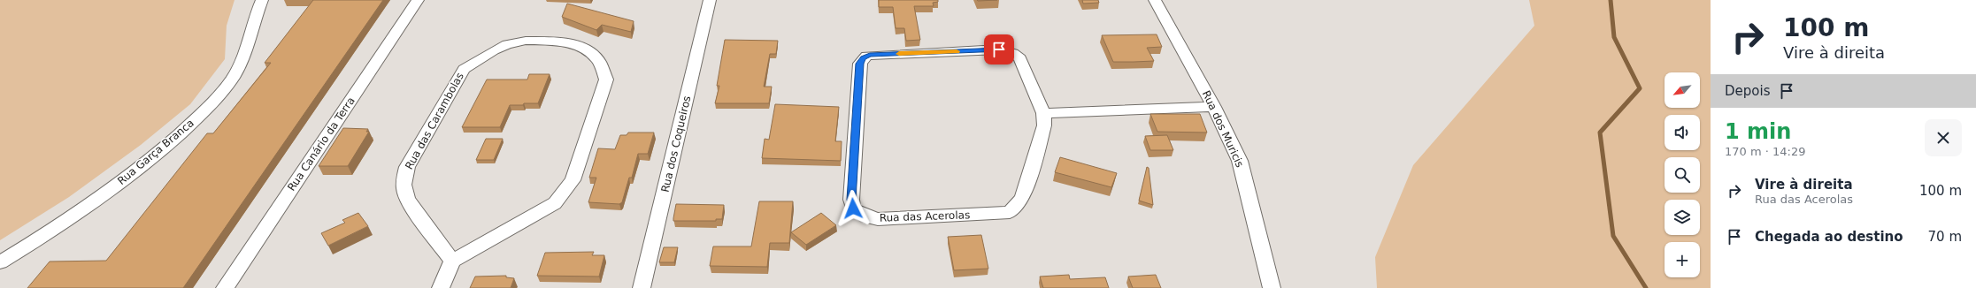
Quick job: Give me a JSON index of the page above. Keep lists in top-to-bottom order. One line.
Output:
{"streets":{"street":["Rua das Carambolas","Rua dos Muricis","Rua Canário da Terra","Rua dos Coqueiros","Rua Garça Branca","Rua das Acerolas"]},"north":"bottom left","page":{"turn":["100 m","Vire à direita"],"map_buttons":"+","then":"Depois","heading":["1 min","170 m · 14:29"],"list":[{"name":"Vire à direita","note":"Rua das Acerolas","value":"100 m"},{"name":"Chegada ao destino","value":"70 m"}]}}
